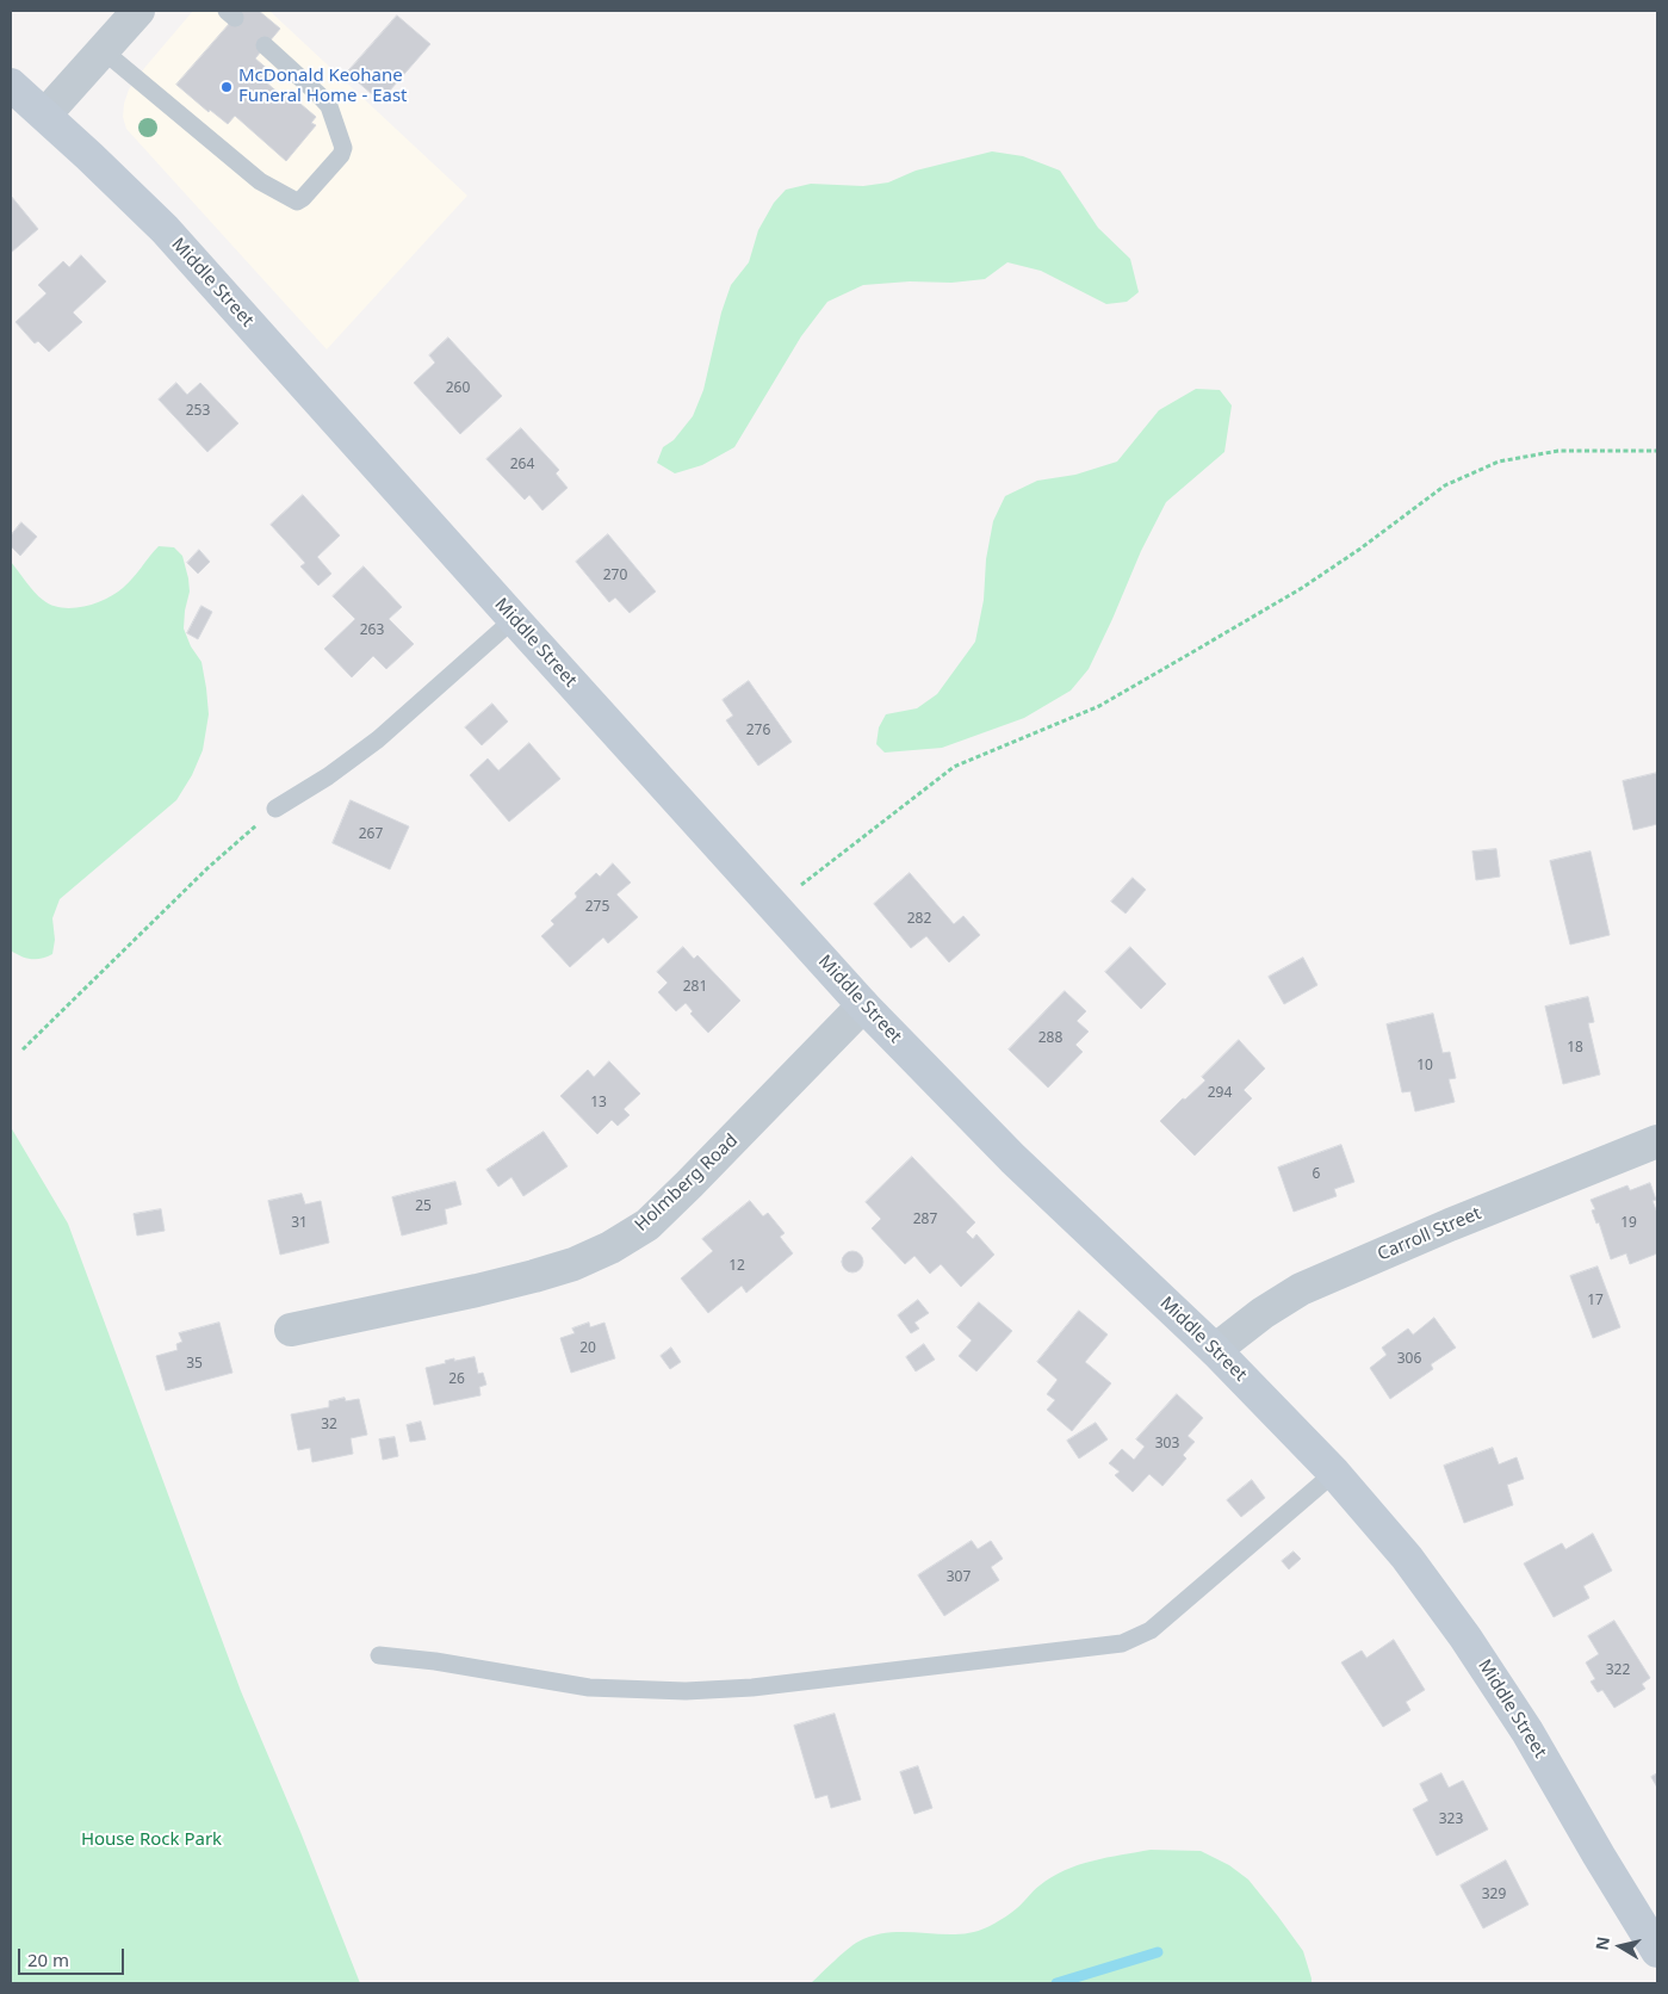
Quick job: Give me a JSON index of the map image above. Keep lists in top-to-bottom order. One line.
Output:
{"streets":{"main road":["Middle Street"],"street":["Holmberg Road","Carroll Street"]},"crossings":[["Middle Street","Holmberg Road"],["Middle Street","Carroll Street"]],"parks":["House Rock Park"],"places":["McDonald Keohane Funeral Home - East"],"house_numbers":["260","253","264","270","263","276","267","275","282","281","288","18","10","294","13","6","25","287","31","19","12","17","20","306","35","26","32","303","307","322","323","329"],"scale_bar":"20 m","north":"left"}
